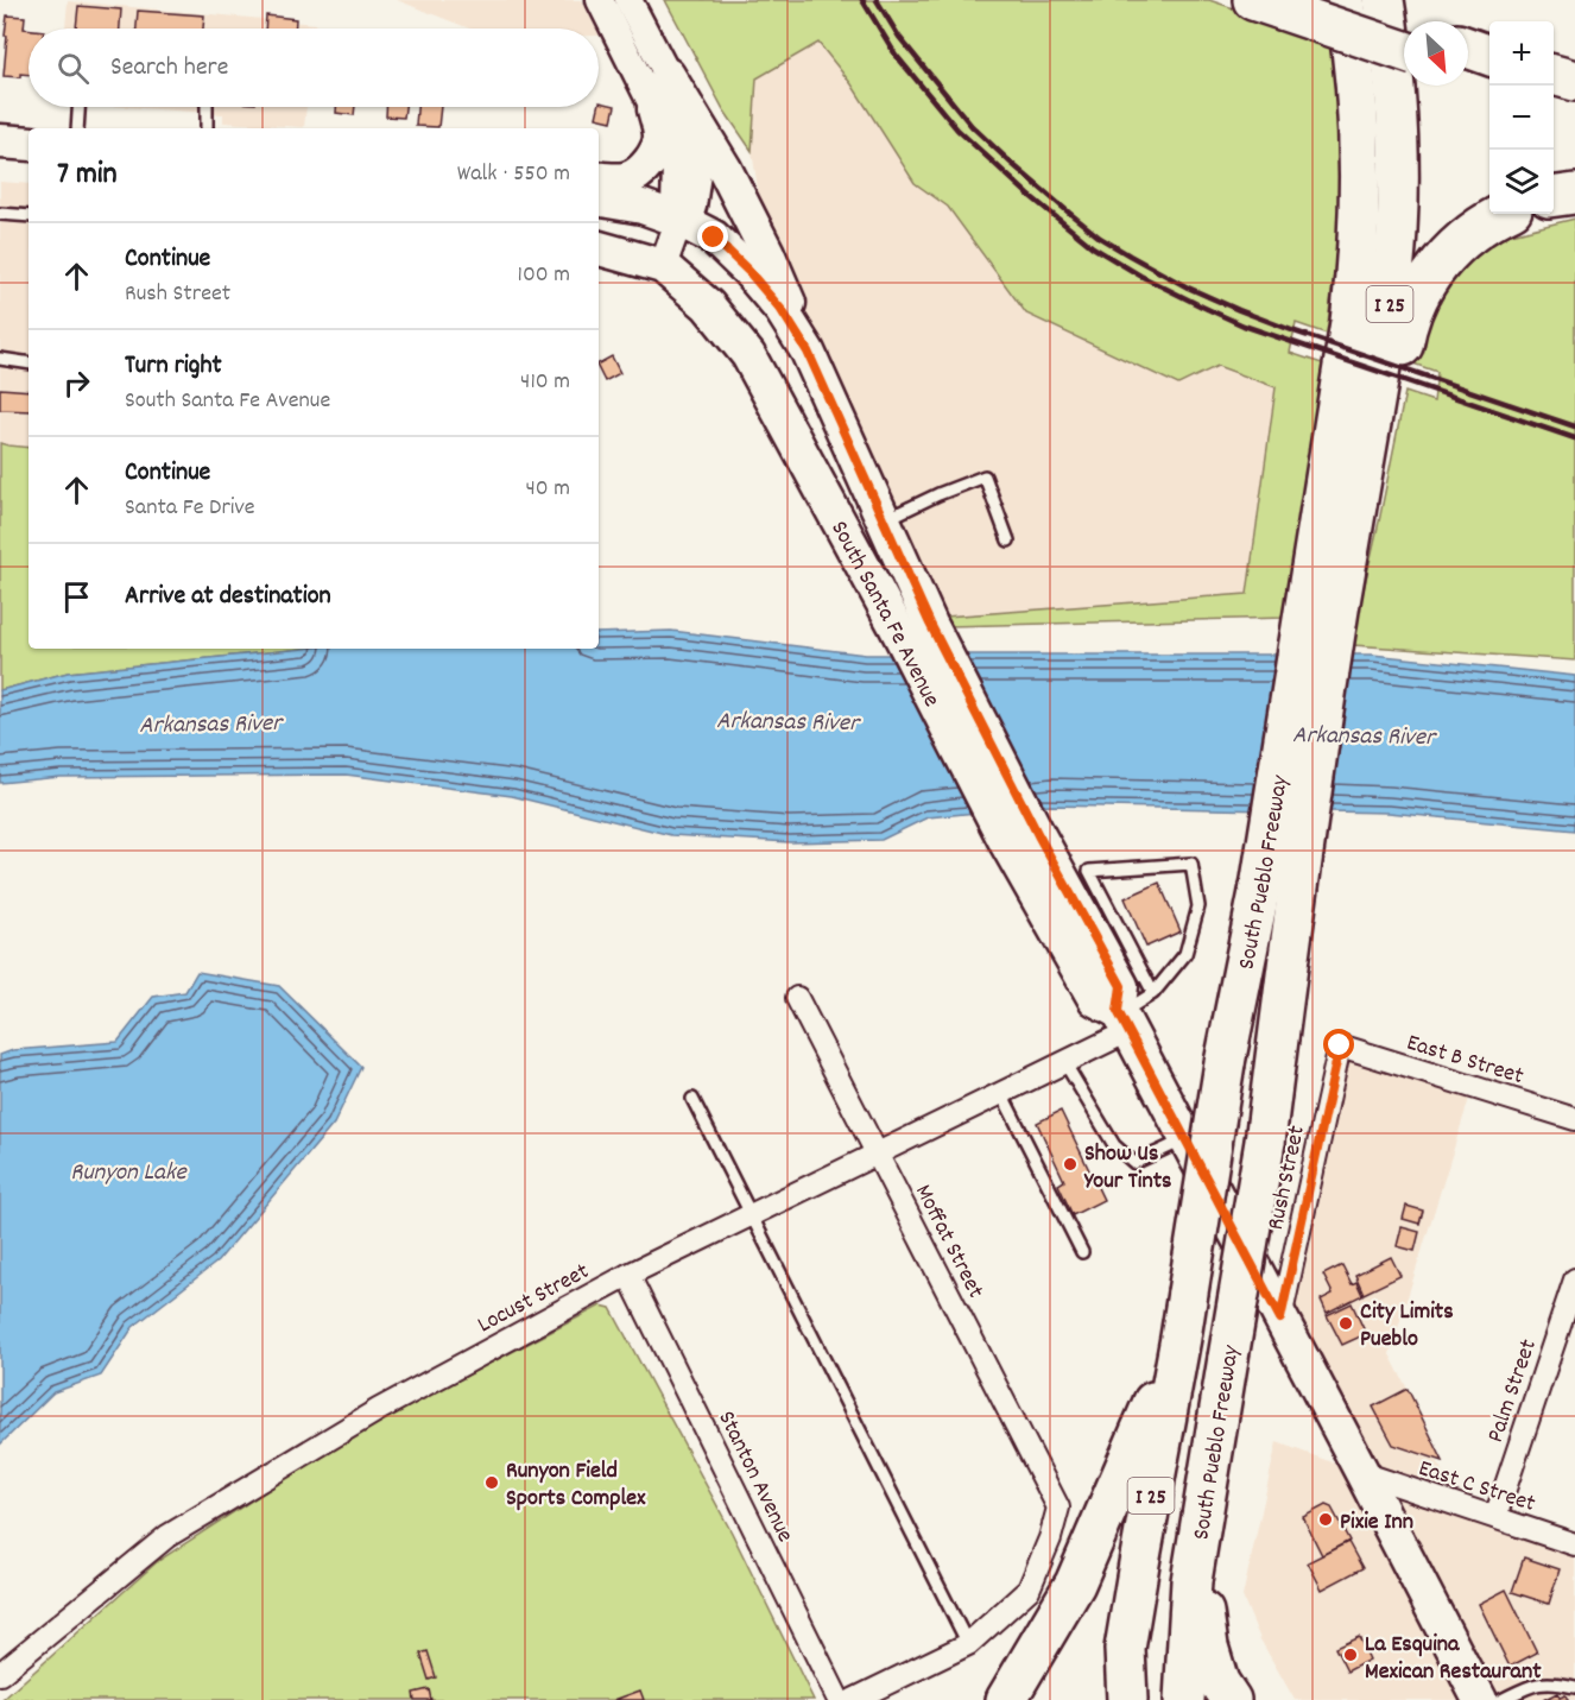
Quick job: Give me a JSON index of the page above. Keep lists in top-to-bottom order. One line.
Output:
{"streets":{"highway":["I 25","South Pueblo Freeway"],"main road":["South Santa Fe Avenue"],"street":["East B Street","Rush Street","Moffat Street","Locust Street","Palm Street","Stanton Avenue","East C Street"]},"crossings":[["South Santa Fe Avenue","Rush Street"],["South Santa Fe Avenue","Locust Street"],["South Santa Fe Avenue","East C Street"],["East B Street","Rush Street"],["Moffat Street","Locust Street"],["Locust Street","Stanton Avenue"],["Palm Street","East C Street"]],"water":["Arkansas River","Runyon Lake"],"places":["Show Us Your Tints","City Limits Pueblo","Runyon Field Sports Complex","Pixie Inn","La Esquina Mexican Restaurant"],"north":"bottom right","page":{"map_buttons":["+","−"],"search":"Search here","heading":["7 min","Walk · 550 m"],"list":[["Continue","Rush Street","100 m"],["Turn right","South Santa Fe Avenue","410 m"],["Continue","Santa Fe Drive","40 m"],"Arrive at destination"]}}
